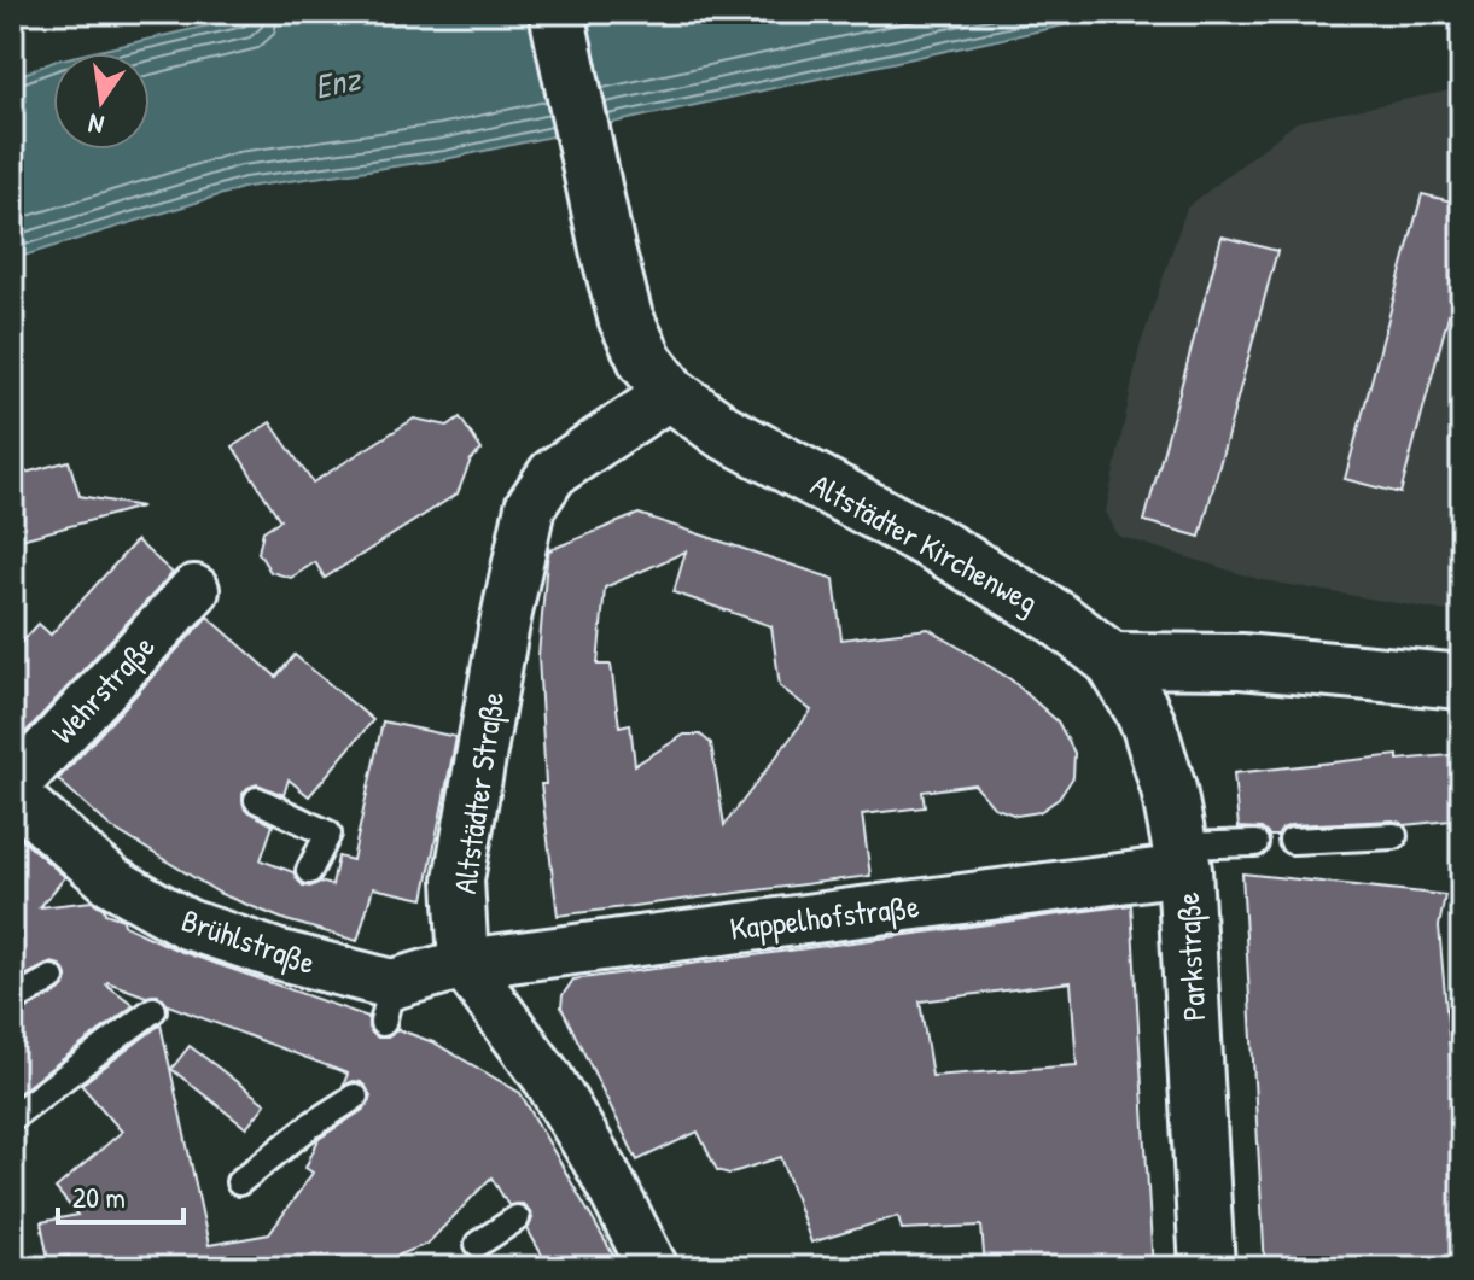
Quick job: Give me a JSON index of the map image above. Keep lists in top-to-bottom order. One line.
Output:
{"streets":{"main road":["Altstädter Kirchenweg","Parkstraße"],"street":["Wehrstraße","Altstädter Straße","Kappelhofstraße","Brühlstraße"]},"crossings":[["Altstädter Kirchenweg","Altstädter Straße"],["Altstädter Kirchenweg","Parkstraße"],["Wehrstraße","Brühlstraße"],["Altstädter Straße","Kappelhofstraße"],["Altstädter Straße","Brühlstraße"],["Kappelhofstraße","Brühlstraße"],["Kappelhofstraße","Parkstraße"]],"water":["Enz"],"scale_bar":"20 m","north":"bottom"}
